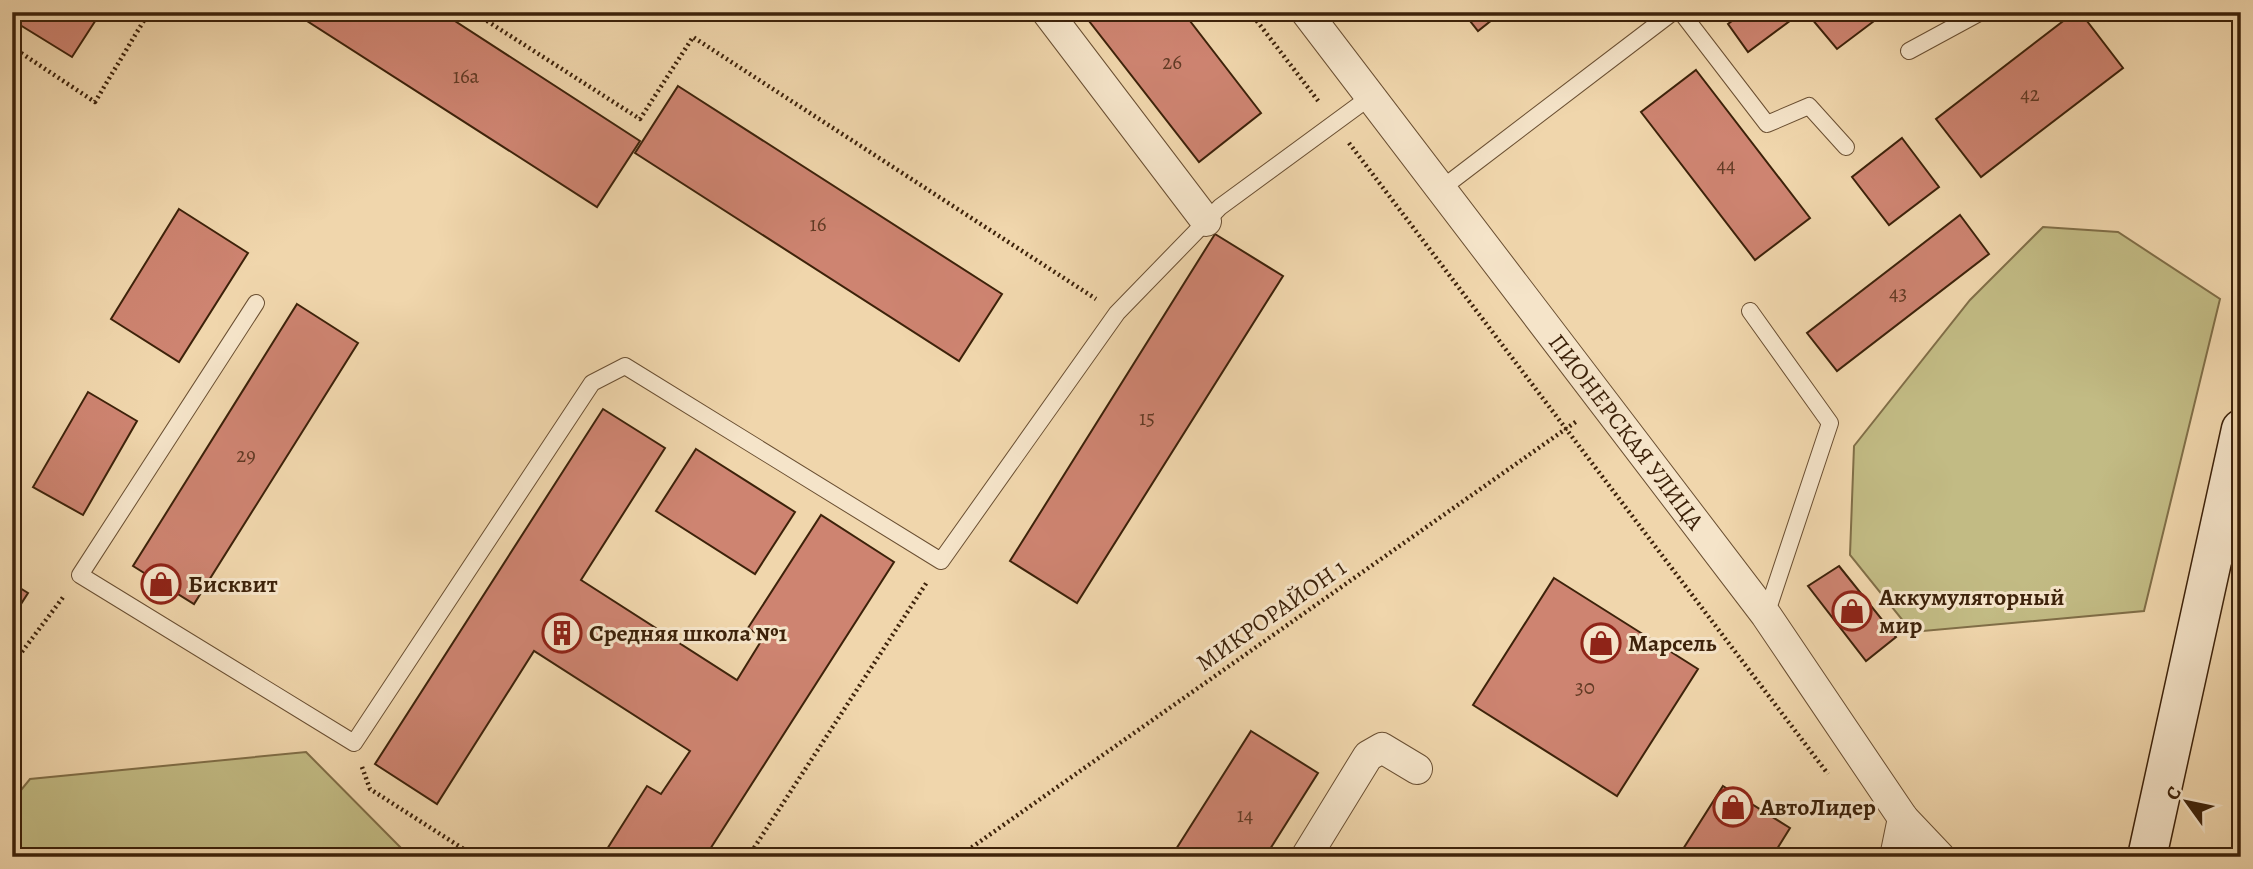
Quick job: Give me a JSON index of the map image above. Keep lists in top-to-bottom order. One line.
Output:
{"streets":{"street":["ПИОНЕРСКАЯ УЛИЦА"],"path":["МИКРОРАЙОН 1"]},"crossings":[["ПИОНЕРСКАЯ УЛИЦА","МИКРОРАЙОН 1"]],"places":{"shop":["Бисквит","Аккумуляторный мир","Марсель","АвтоЛидер"],"building":["Средняя школа №1"]},"house_numbers":["26","16а","42","44","16","43","15","29","30","14"],"north":"top left"}
